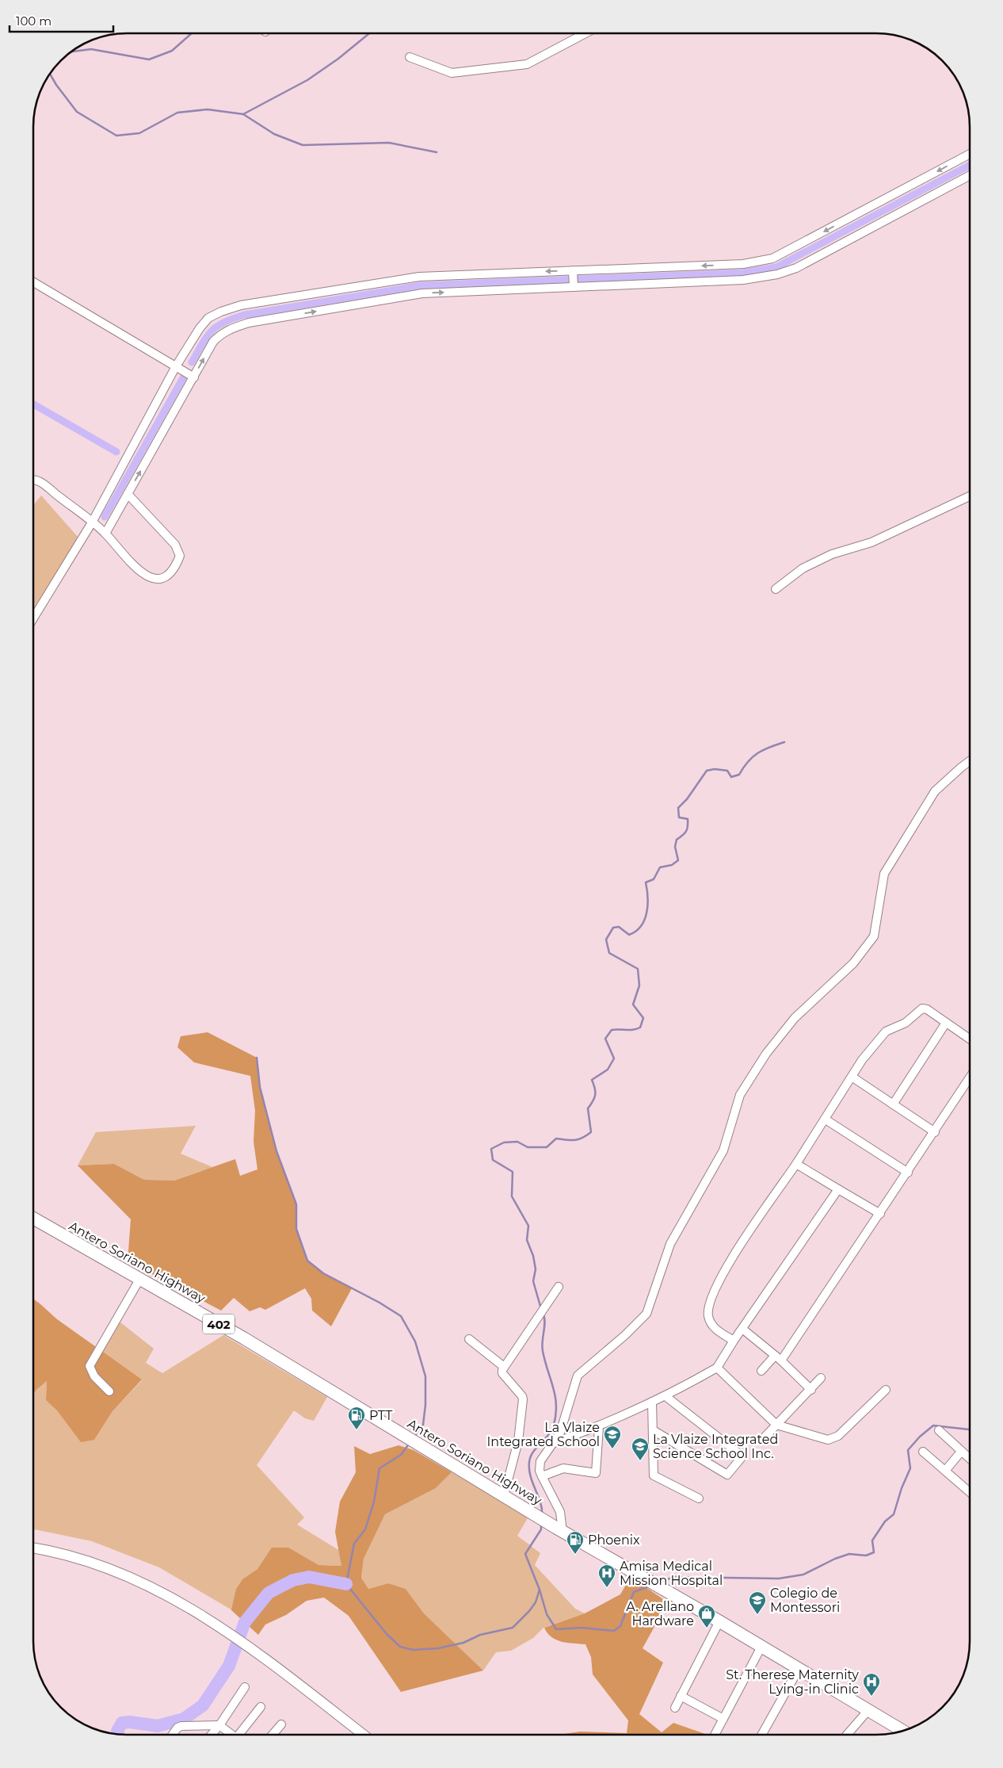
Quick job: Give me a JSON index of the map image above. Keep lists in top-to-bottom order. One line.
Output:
{"streets":{"main road":["Antero Soriano Highway","402"]},"places":{"fuel station":["PTT","Phoenix"],"school or university":["La Vlaize Integrated School","La Vlaize Integrated Science School Inc.","Colegio de Montessori"],"hospital":["Amisa Medical Mission Hospital","St. Therese Maternity Lying-in Clinic"],"shop":["A. Arellano Hardware"]},"scale_bar":"100 m"}
